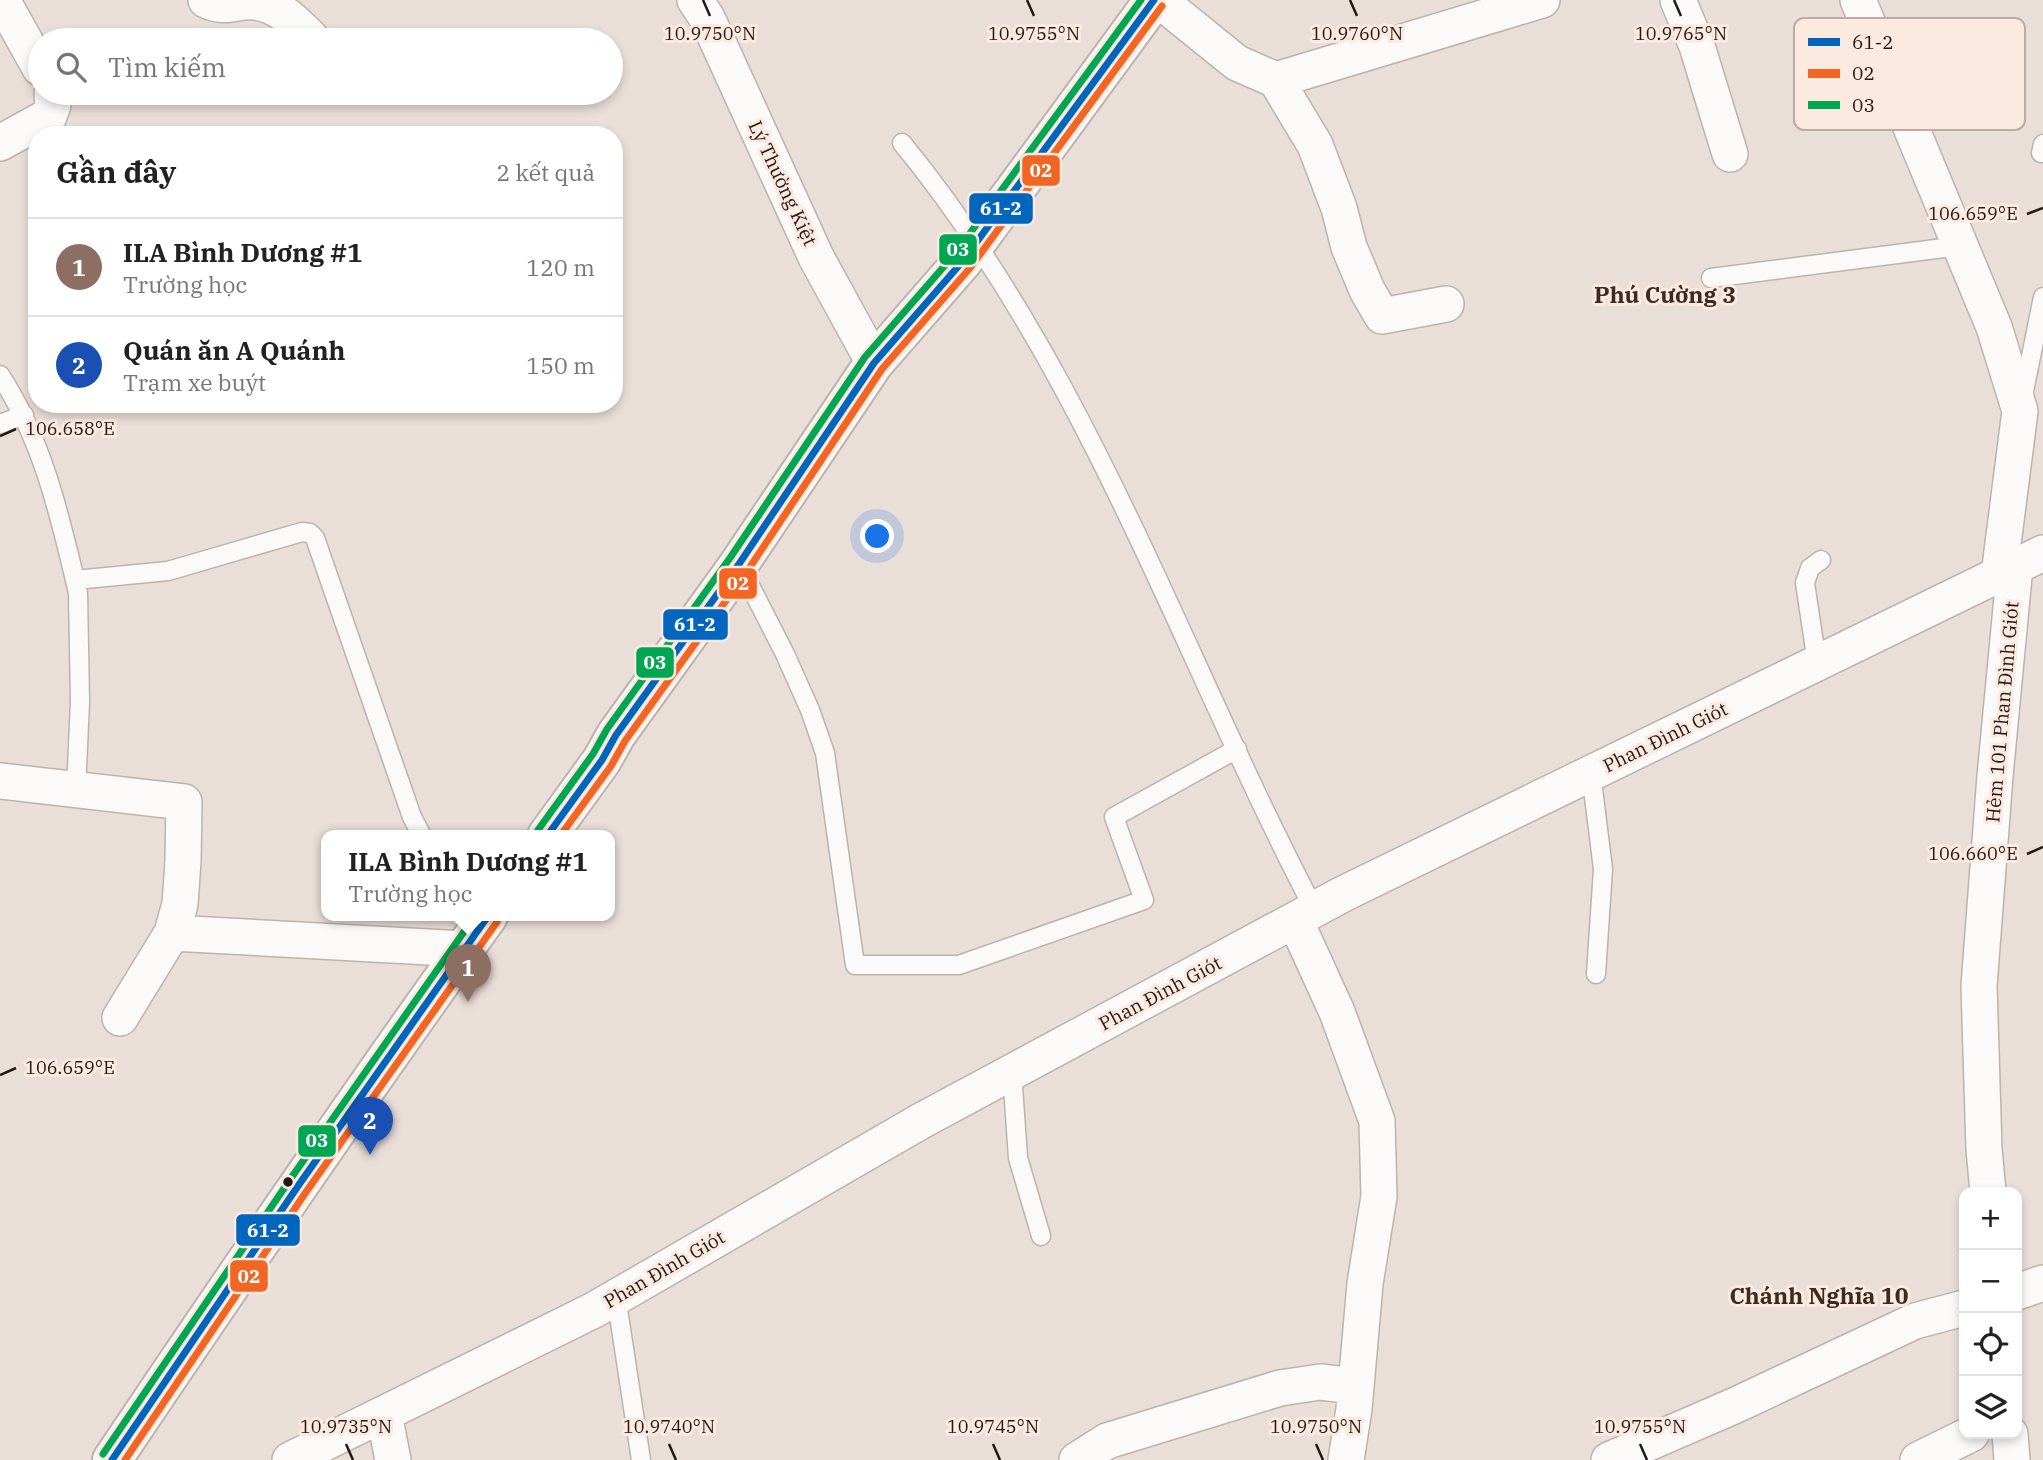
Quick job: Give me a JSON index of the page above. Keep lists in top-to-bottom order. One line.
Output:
{"streets":{"street":["Lý Thường Kiệt","Hẻm 101 Phan Đình Giót","Phan Đình Giót"]},"crossings":[["Hẻm 101 Phan Đình Giót","Phan Đình Giót"]],"districts":["Phú Cường 3","Chánh Nghĩa 10"],"lines":["transit line 61-2","transit line 03","transit line 02"],"legend":["61-2","02","03"],"page":{"search":"Tìm kiếm","heading":["Gần đây","2 kết quả"],"list":[{"mark":"1","name":"ILA Bình Dương #1","note":"Trường học","value":"120 m"},{"mark":"2","name":"Quán ăn A Quánh","note":"Trạm xe buýt","value":"150 m"}],"popup":["ILA Bình Dương #1","Trường học"],"pins":["1","2"],"map_buttons":["+","−"]},"coordinates":["10.9750°N","10.9755°N","10.9760°N","10.9765°N","106.659°E","106.658°E","106.660°E","10.9735°N","10.9740°N","10.9745°N"]}
